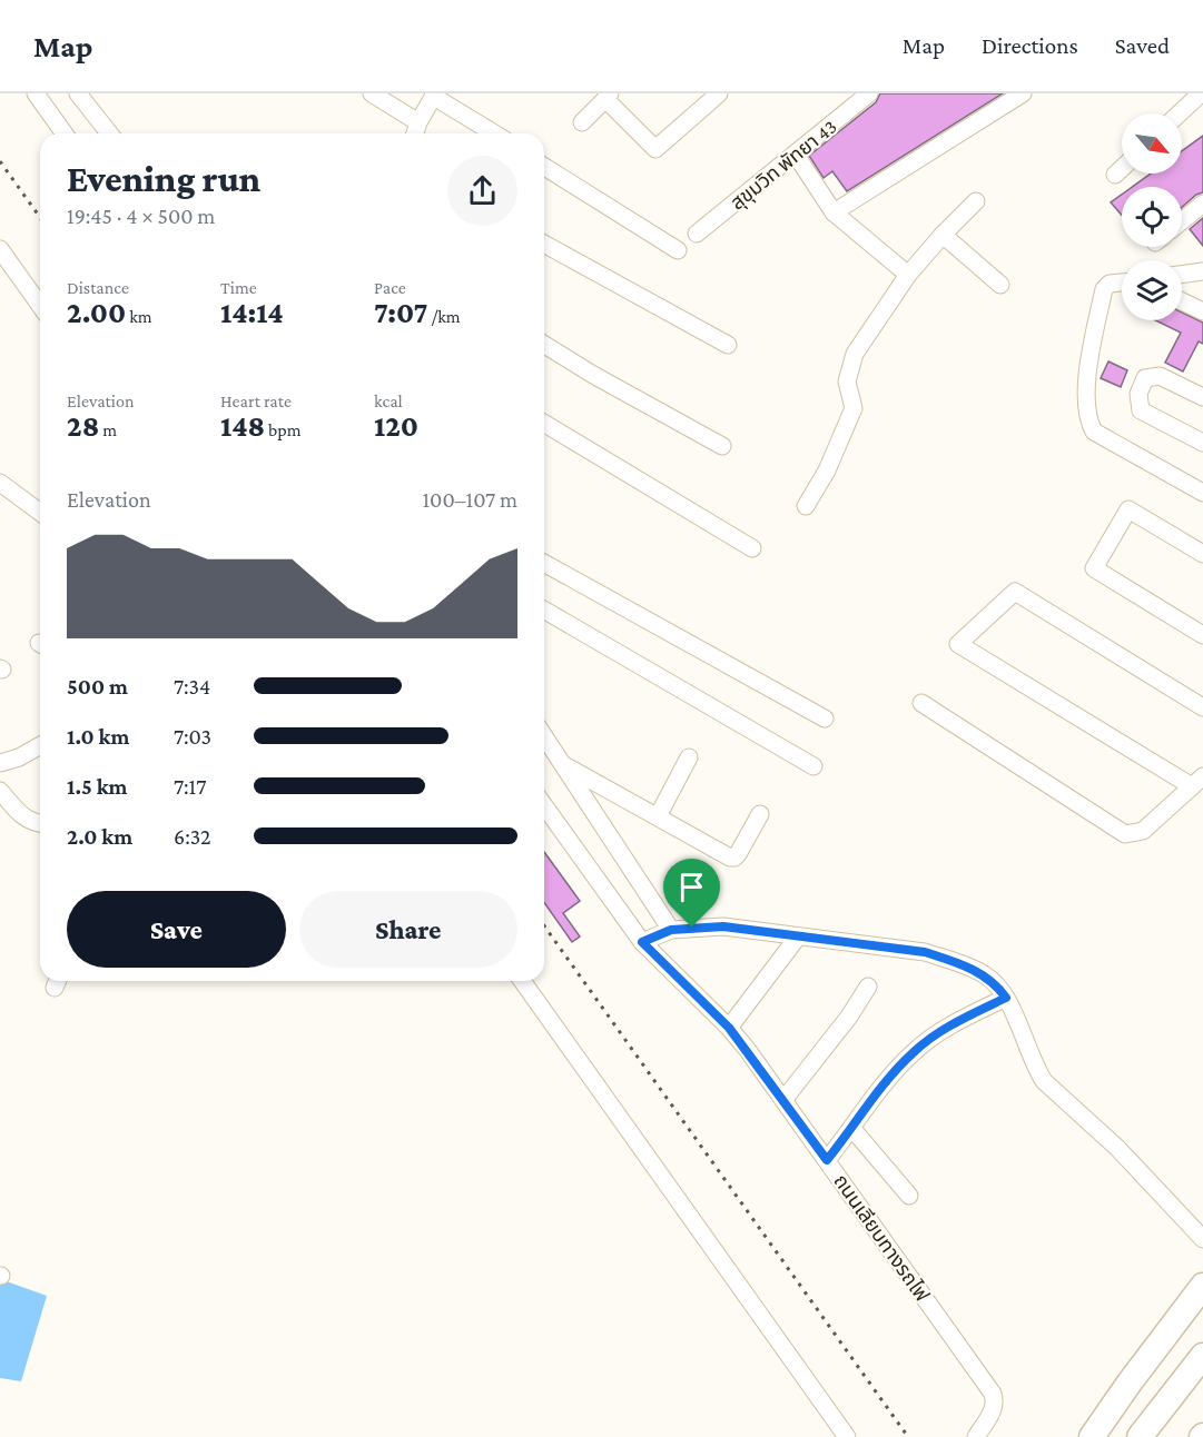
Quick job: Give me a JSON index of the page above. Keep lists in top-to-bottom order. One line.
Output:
{"streets":{"street":["สุขุมวิท พัทยา 43","ถนนเลียบทางรถไฟ"]},"north":"bottom right","page":{"header":"Map","nav":["Map","Directions","Saved"],"heading":["Evening run","19:45 · 4 × 500 m"],"stats":[["Distance","2.00 km"],["Time","14:14"],["Pace","7:07 /km"],["Elevation","28 m"],["Heart rate","148 bpm"],["kcal","120"]],"chart":["Elevation","100–107 m"],"list":[{"name":"500 m","note":"7:34"},{"name":"1.0 km","note":"7:03"},{"name":"1.5 km","note":"7:17"},{"name":"2.0 km","note":"6:32"}],"buttons":["Save","Share"]}}
